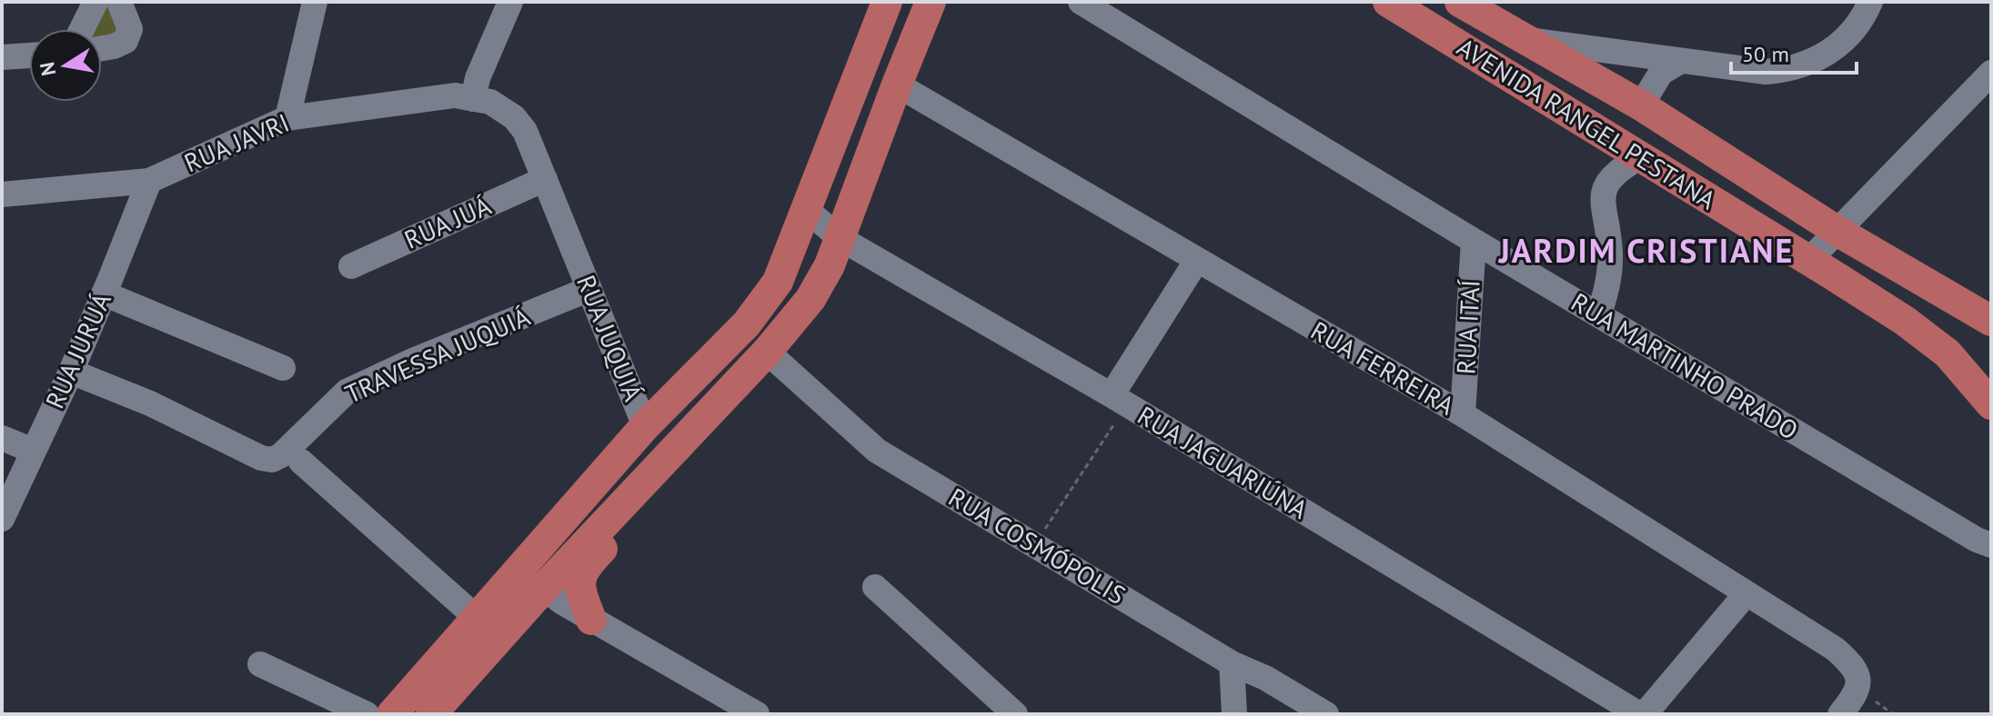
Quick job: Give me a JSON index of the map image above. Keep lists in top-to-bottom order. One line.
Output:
{"streets":{"main road":["AVENIDA RANGEL PESTANA","RUA JUQUIÁ"],"street":["RUA JAVRI","RUA JUÁ","RUA ITAÍ","RUA JURUÁ","TRAVESSA JUQUIÁ","RUA MARTINHO PRADO","RUA FERREIRA","RUA JAGUARIÚNA","RUA COSMÓPOLIS"]},"crossings":[["RUA JAVRI","RUA JUQUIÁ"],["RUA JAVRI","RUA JURUÁ"],["RUA JUÁ","RUA JUQUIÁ"],["RUA ITAÍ","RUA MARTINHO PRADO"],["RUA ITAÍ","RUA FERREIRA"],["RUA JUQUIÁ","TRAVESSA JUQUIÁ"],["RUA JURUÁ","TRAVESSA JUQUIÁ"]],"districts":["JARDIM CRISTIANE"],"scale_bar":"50 m","north":"left"}
